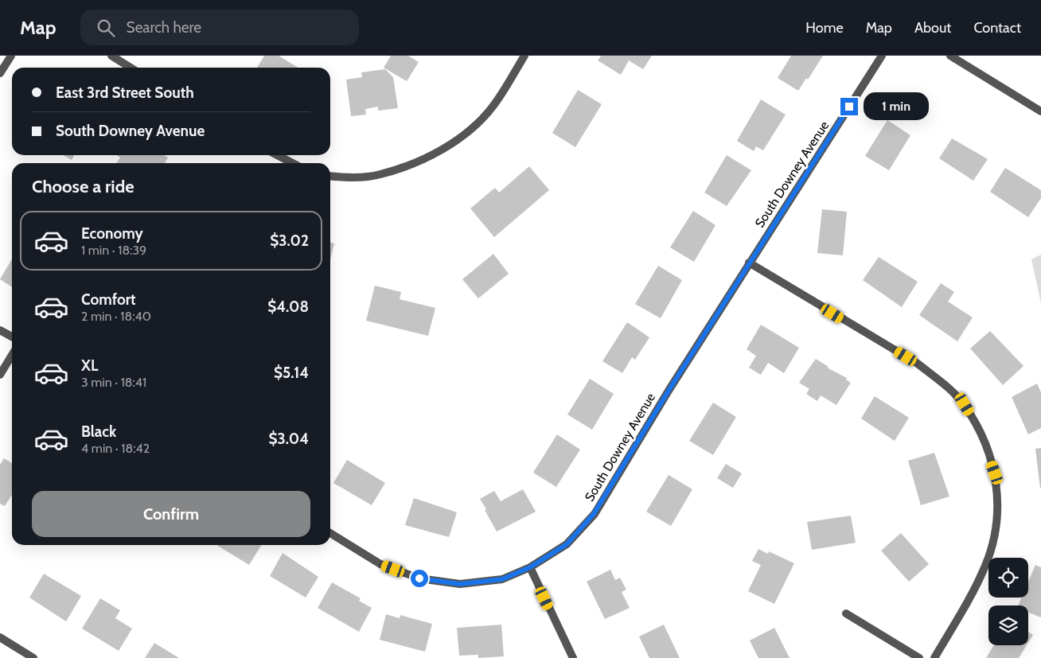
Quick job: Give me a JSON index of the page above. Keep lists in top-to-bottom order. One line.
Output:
{"streets":{"street":["South Downey Avenue"]},"page":{"header":"Map","search":"Search here","nav":["Home","Map","About","Contact"],"banner":["East 3rd Street South","South Downey Avenue"],"bubble":"1 min","heading":"Choose a ride","list":[{"name":"Economy","note":"1 min · 18:39","value":"$3.02"},{"name":"Comfort","note":"2 min · 18:40","value":"$4.08"},{"name":"XL","note":"3 min · 18:41","value":"$5.14"},{"name":"Black","note":"4 min · 18:42","value":"$3.04"}],"buttons":"Confirm"}}
